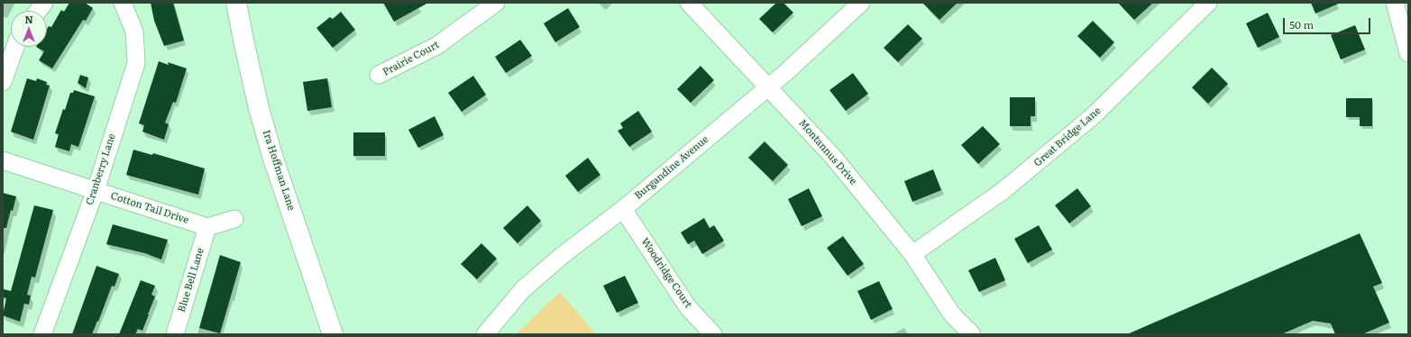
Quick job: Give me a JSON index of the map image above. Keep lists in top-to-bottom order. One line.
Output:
{"streets":{"main road":["Ira Hoffman Lane"],"street":["Prairie Court","Great Bridge Lane","Montannus Drive","Burgandine Avenue","Cranberry Lane","Cotton Tail Drive","Woodridge Court","Blue Bell Lane"]},"crossings":[["Great Bridge Lane","Montannus Drive"],["Montannus Drive","Burgandine Avenue"],["Burgandine Avenue","Woodridge Court"],["Cranberry Lane","Cotton Tail Drive"],["Cotton Tail Drive","Blue Bell Lane"]],"scale_bar":"50 m","north":"top"}
